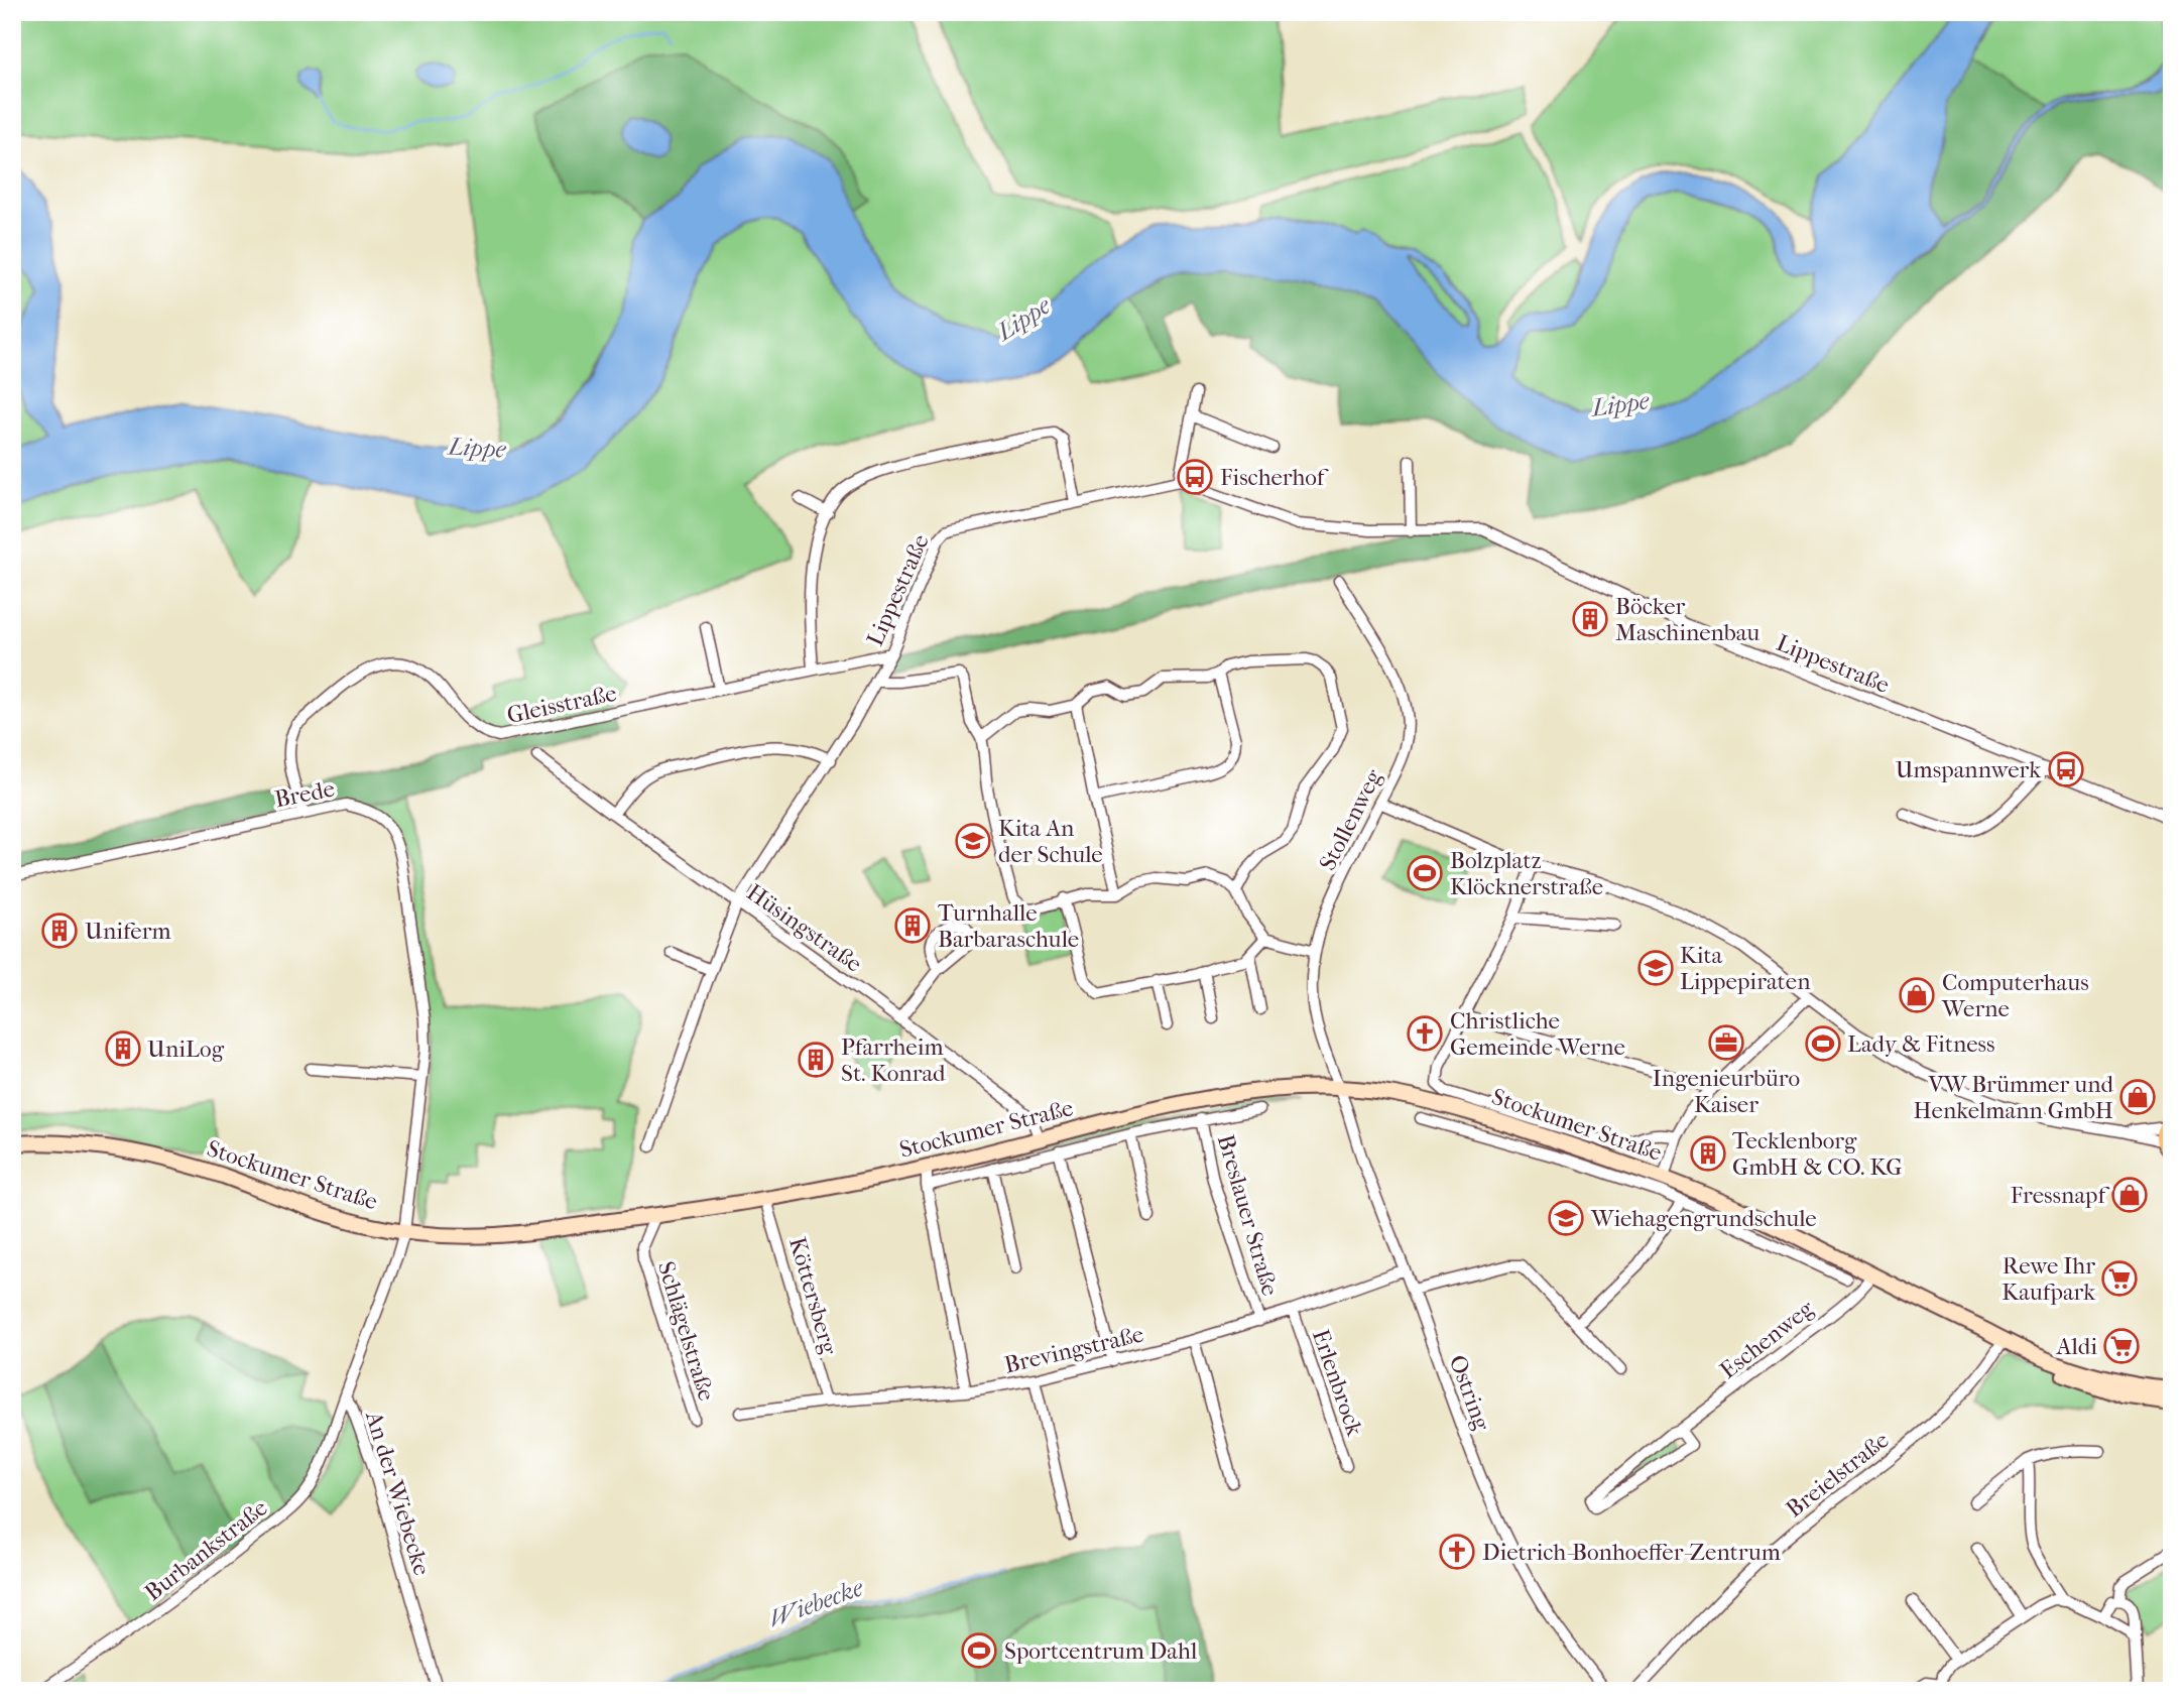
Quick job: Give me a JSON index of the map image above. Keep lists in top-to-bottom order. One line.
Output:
{"streets":{"main road":["Stockumer Straße"],"street":["Lippestraße","Gleisstraße","Brede","Stollenweg","Hüsingstraße","Breslauer Straße","Köttersberg","Schlägelstraße","Eschenweg","Brevingstraße","Erlenbrock","Ostring","Breielstraße","An der Wiebecke","Burbankstraße"]},"crossings":[["Lippestraße","Gleisstraße"],["Lippestraße","Hüsingstraße"],["Gleisstraße","Brede"],["Brede","Stockumer Straße"],["Brede","An der Wiebecke"],["Stollenweg","Stockumer Straße"],["Stollenweg","Ostring"],["Hüsingstraße","Stockumer Straße"],["Stockumer Straße","Breslauer Straße"],["Stockumer Straße","Köttersberg"],["Stockumer Straße","Schlägelstraße"],["Stockumer Straße","Eschenweg"],["Stockumer Straße","Ostring"],["Stockumer Straße","Breielstraße"],["Stockumer Straße","An der Wiebecke"],["Breslauer Straße","Brevingstraße"],["Köttersberg","Brevingstraße"],["Brevingstraße","Erlenbrock"],["Brevingstraße","Ostring"],["An der Wiebecke","Burbankstraße"]],"water":["Lippe","Wiebecke"],"places":{"bus stop":["Fischerhof","Umspannwerk"],"building":["Böcker Maschinenbau","Turnhalle Barbaraschule","Uniferm","UniLog","Pfarrheim St. Konrad","Tecklenborg GmbH & CO. KG"],"school or university":["Kita An der Schule","Kita Lippepiraten","Wiehagengrundschule"],"sports":["Bolzplatz Klöcknerstraße","Lady & Fitness","Sportcentrum Dahl"],"shop":["Computerhaus Werne","VW Brümmer und Henkelmann GmbH","Fressnapf"],"church":["Christliche Gemeinde Werne","Dietrich-Bonhoeffer-Zentrum"],"office":["Ingenieurbüro Kaiser"],"supermarket":["Rewe Ihr Kaufpark","Aldi"]}}
